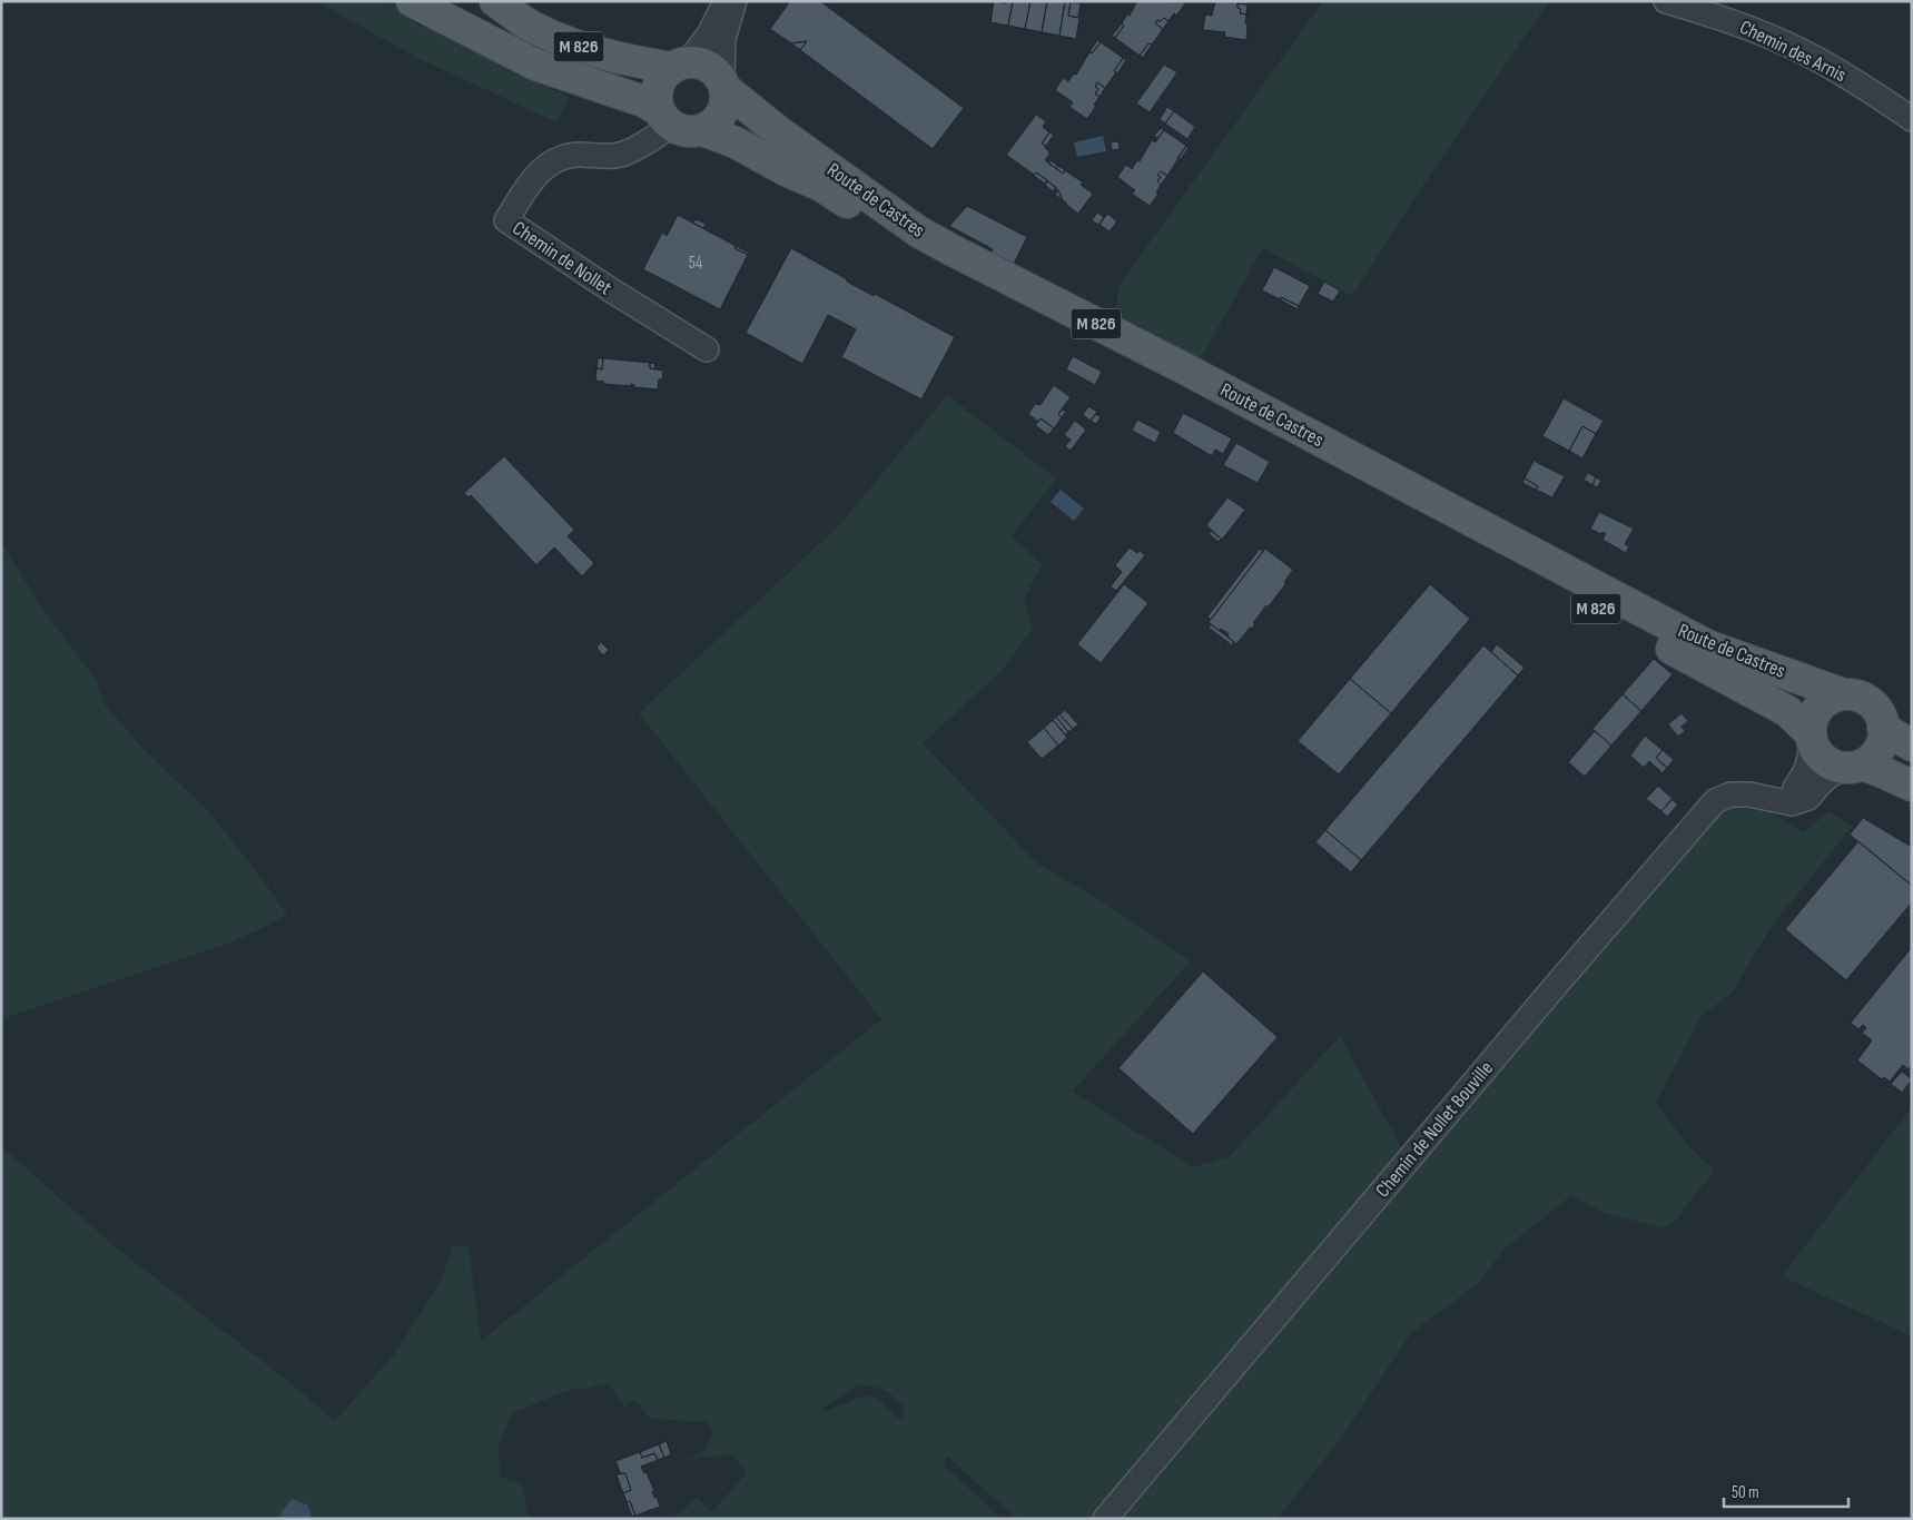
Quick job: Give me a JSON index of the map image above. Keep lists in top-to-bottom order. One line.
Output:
{"streets":{"main road":["M 826","Route de Castres"],"street":["Chemin des Arnis","Chemin de Nollet","Chemin de Nollet Bouville"]},"crossings":[["M 826","Route de Castres"],["M 826","Chemin de Nollet"],["Route de Castres","Chemin de Nollet"]],"house_numbers":["54"],"scale_bar":"50 m"}
